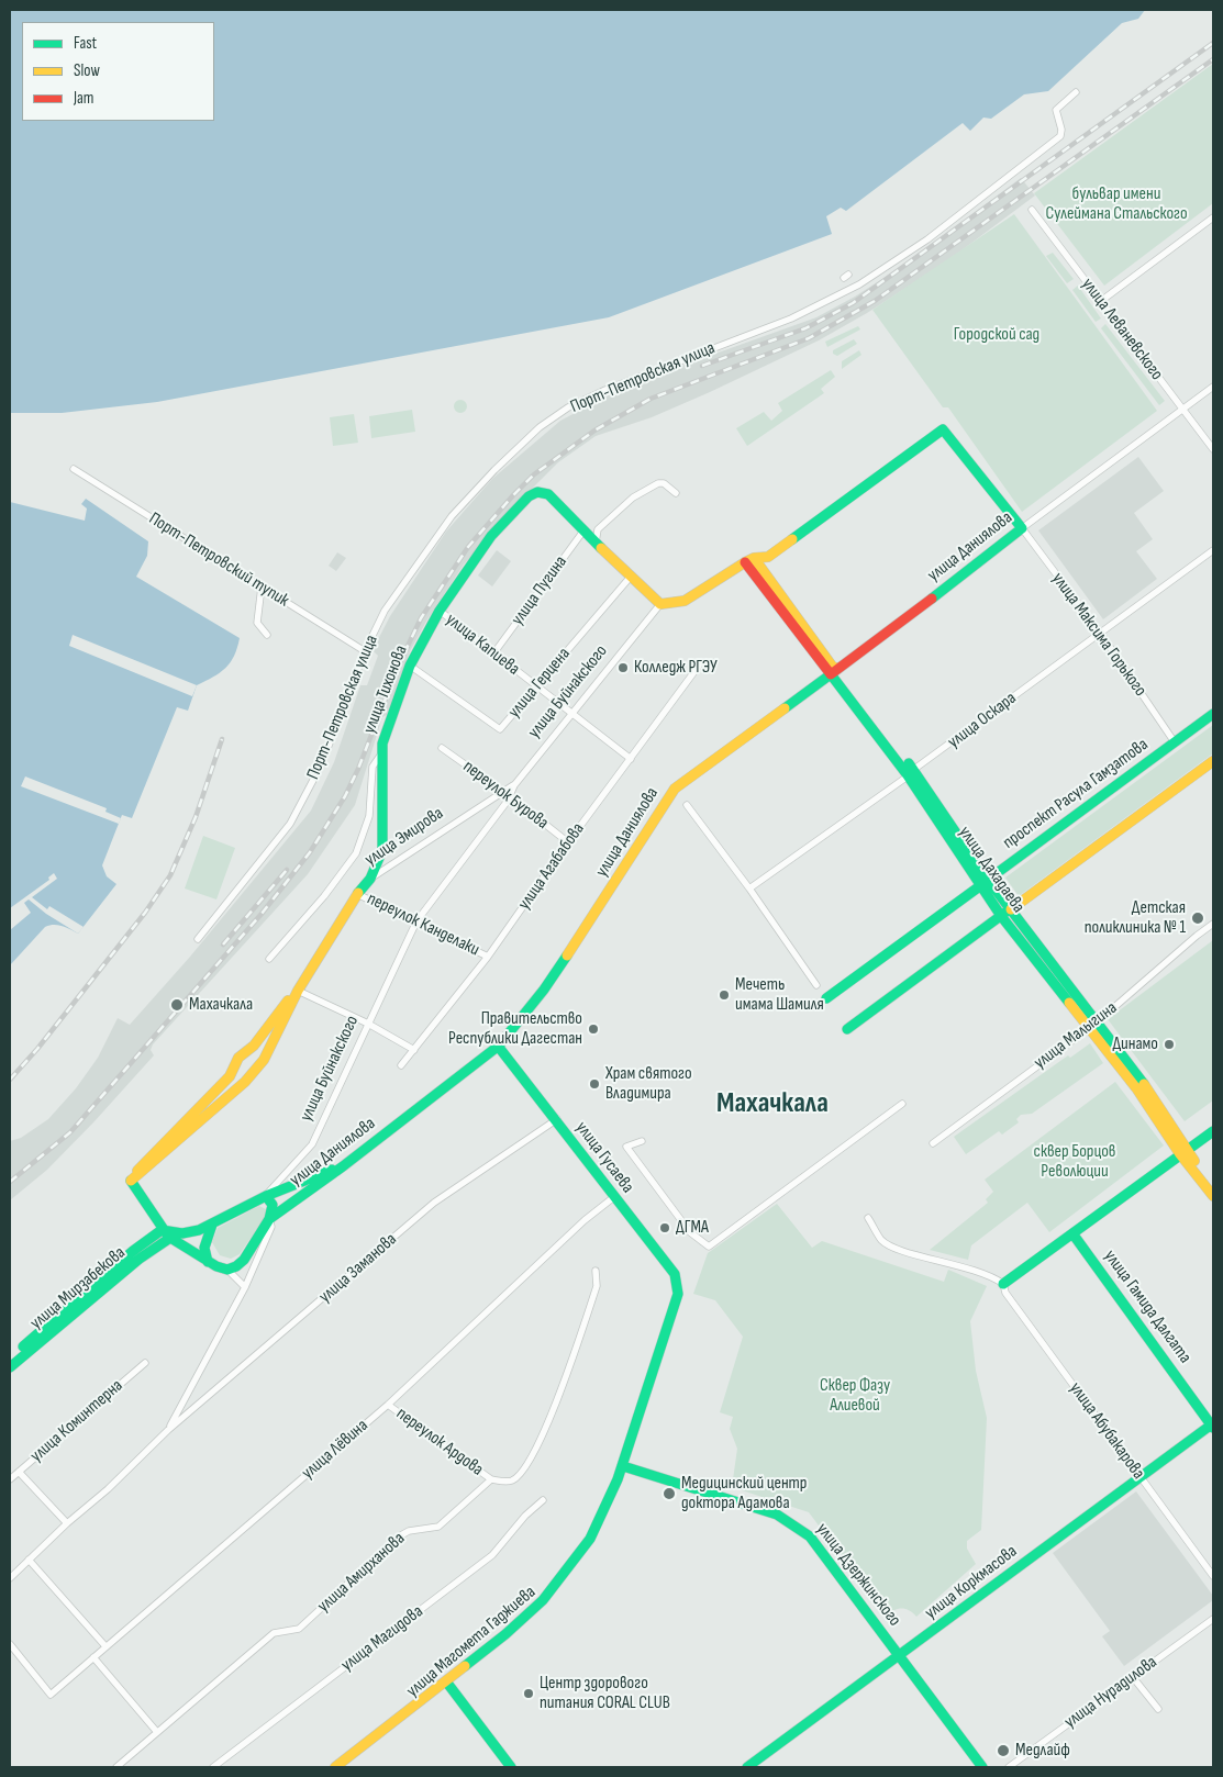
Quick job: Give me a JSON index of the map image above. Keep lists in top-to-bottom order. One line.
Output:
{"streets":{"main road":["улица Даниялова","улица Тихонова","проспект Расула Гамзатова","улица Эмирова","улица Дахадаева","улица Гусаева","улица Мирзабекова","улица Гамида Далгата","улица Дзержинского","улица Коркмасова","улица Магомета Гаджиева"],"street":["улица Леваневского","Порт-Петровская улица","Порт-Петровский тупик","улица Пугина","улица Максима Горького","улица Капиева","улица Герцена","улица Буйнакского","улица Оскара","переулок Бурова","улица Агабабова","переулок Канделаки","улица Малыгина","улица Заманова","улица Коминтерна","улица Абубакарова","переулок Ардова","улица Лёвина","улица Амирханова","улица Магидова","улица Нурадилова"]},"crossings":[["улица Леваневского","улица Даниялова"],["Порт-Петровская улица","Порт-Петровский тупик"],["улица Даниялова","улица Максима Горького"],["улица Даниялова","улица Буйнакского"],["улица Даниялова","улица Дахадаева"],["улица Даниялова","улица Гусаева"],["улица Даниялова","улица Заманова"],["улица Даниялова","улица Мирзабекова"],["улица Пугина","улица Капиева"],["улица Пугина","улица Тихонова"],["улица Максима Горького","улица Оскара"],["улица Максима Горького","проспект Расула Гамзатова"],["улица Капиева","улица Герцена"],["улица Капиева","улица Тихонова"],["улица Капиева","улица Буйнакского"],["улица Капиева","улица Агабабова"],["улица Герцена","улица Тихонова"],["улица Тихонова","улица Эмирова"],["улица Буйнакского","переулок Бурова"],["улица Буйнакского","улица Эмирова"],["улица Буйнакского","переулок Канделаки"],["улица Оскара","улица Дахадаева"],["проспект Расула Гамзатова","улица Дахадаева"],["переулок Бурова","улица Эмирова"],["переулок Бурова","улица Агабабова"],["улица Эмирова","переулок Канделаки"],["улица Агабабова","переулок Канделаки"],["улица Дахадаева","улица Малыгина"],["улица Гусаева","улица Заманова"],["улица Гусаева","улица Лёвина"],["улица Гусаева","улица Магомета Гаджиева"],["улица Гамида Далгата","улица Коркмасова"],["улица Абубакарова","улица Коркмасова"],["переулок Ардова","улица Лёвина"],["переулок Ардова","улица Амирханова"],["улица Дзержинского","улица Коркмасова"],["улица Дзержинского","улица Магомета Гаджиева"]],"districts":["Махачкала"],"parks":["бульвар имени Сулеймана Стальского","Городской сад","сквер Борцов Революции","Сквер Фазу Алиевой"],"places":["Колледж РГЭУ","Детская поликлиника № 1","Мечеть имама Шамиля","Махачкала","Правительство Республики Дагестан","Динамо","Храм святого Владимира","ДГМА","Медицинский центр доктора Адамова","Центр здорового питания CORAL CLUB","Медлайф"],"legend":["Fast","Slow","Jam"]}
